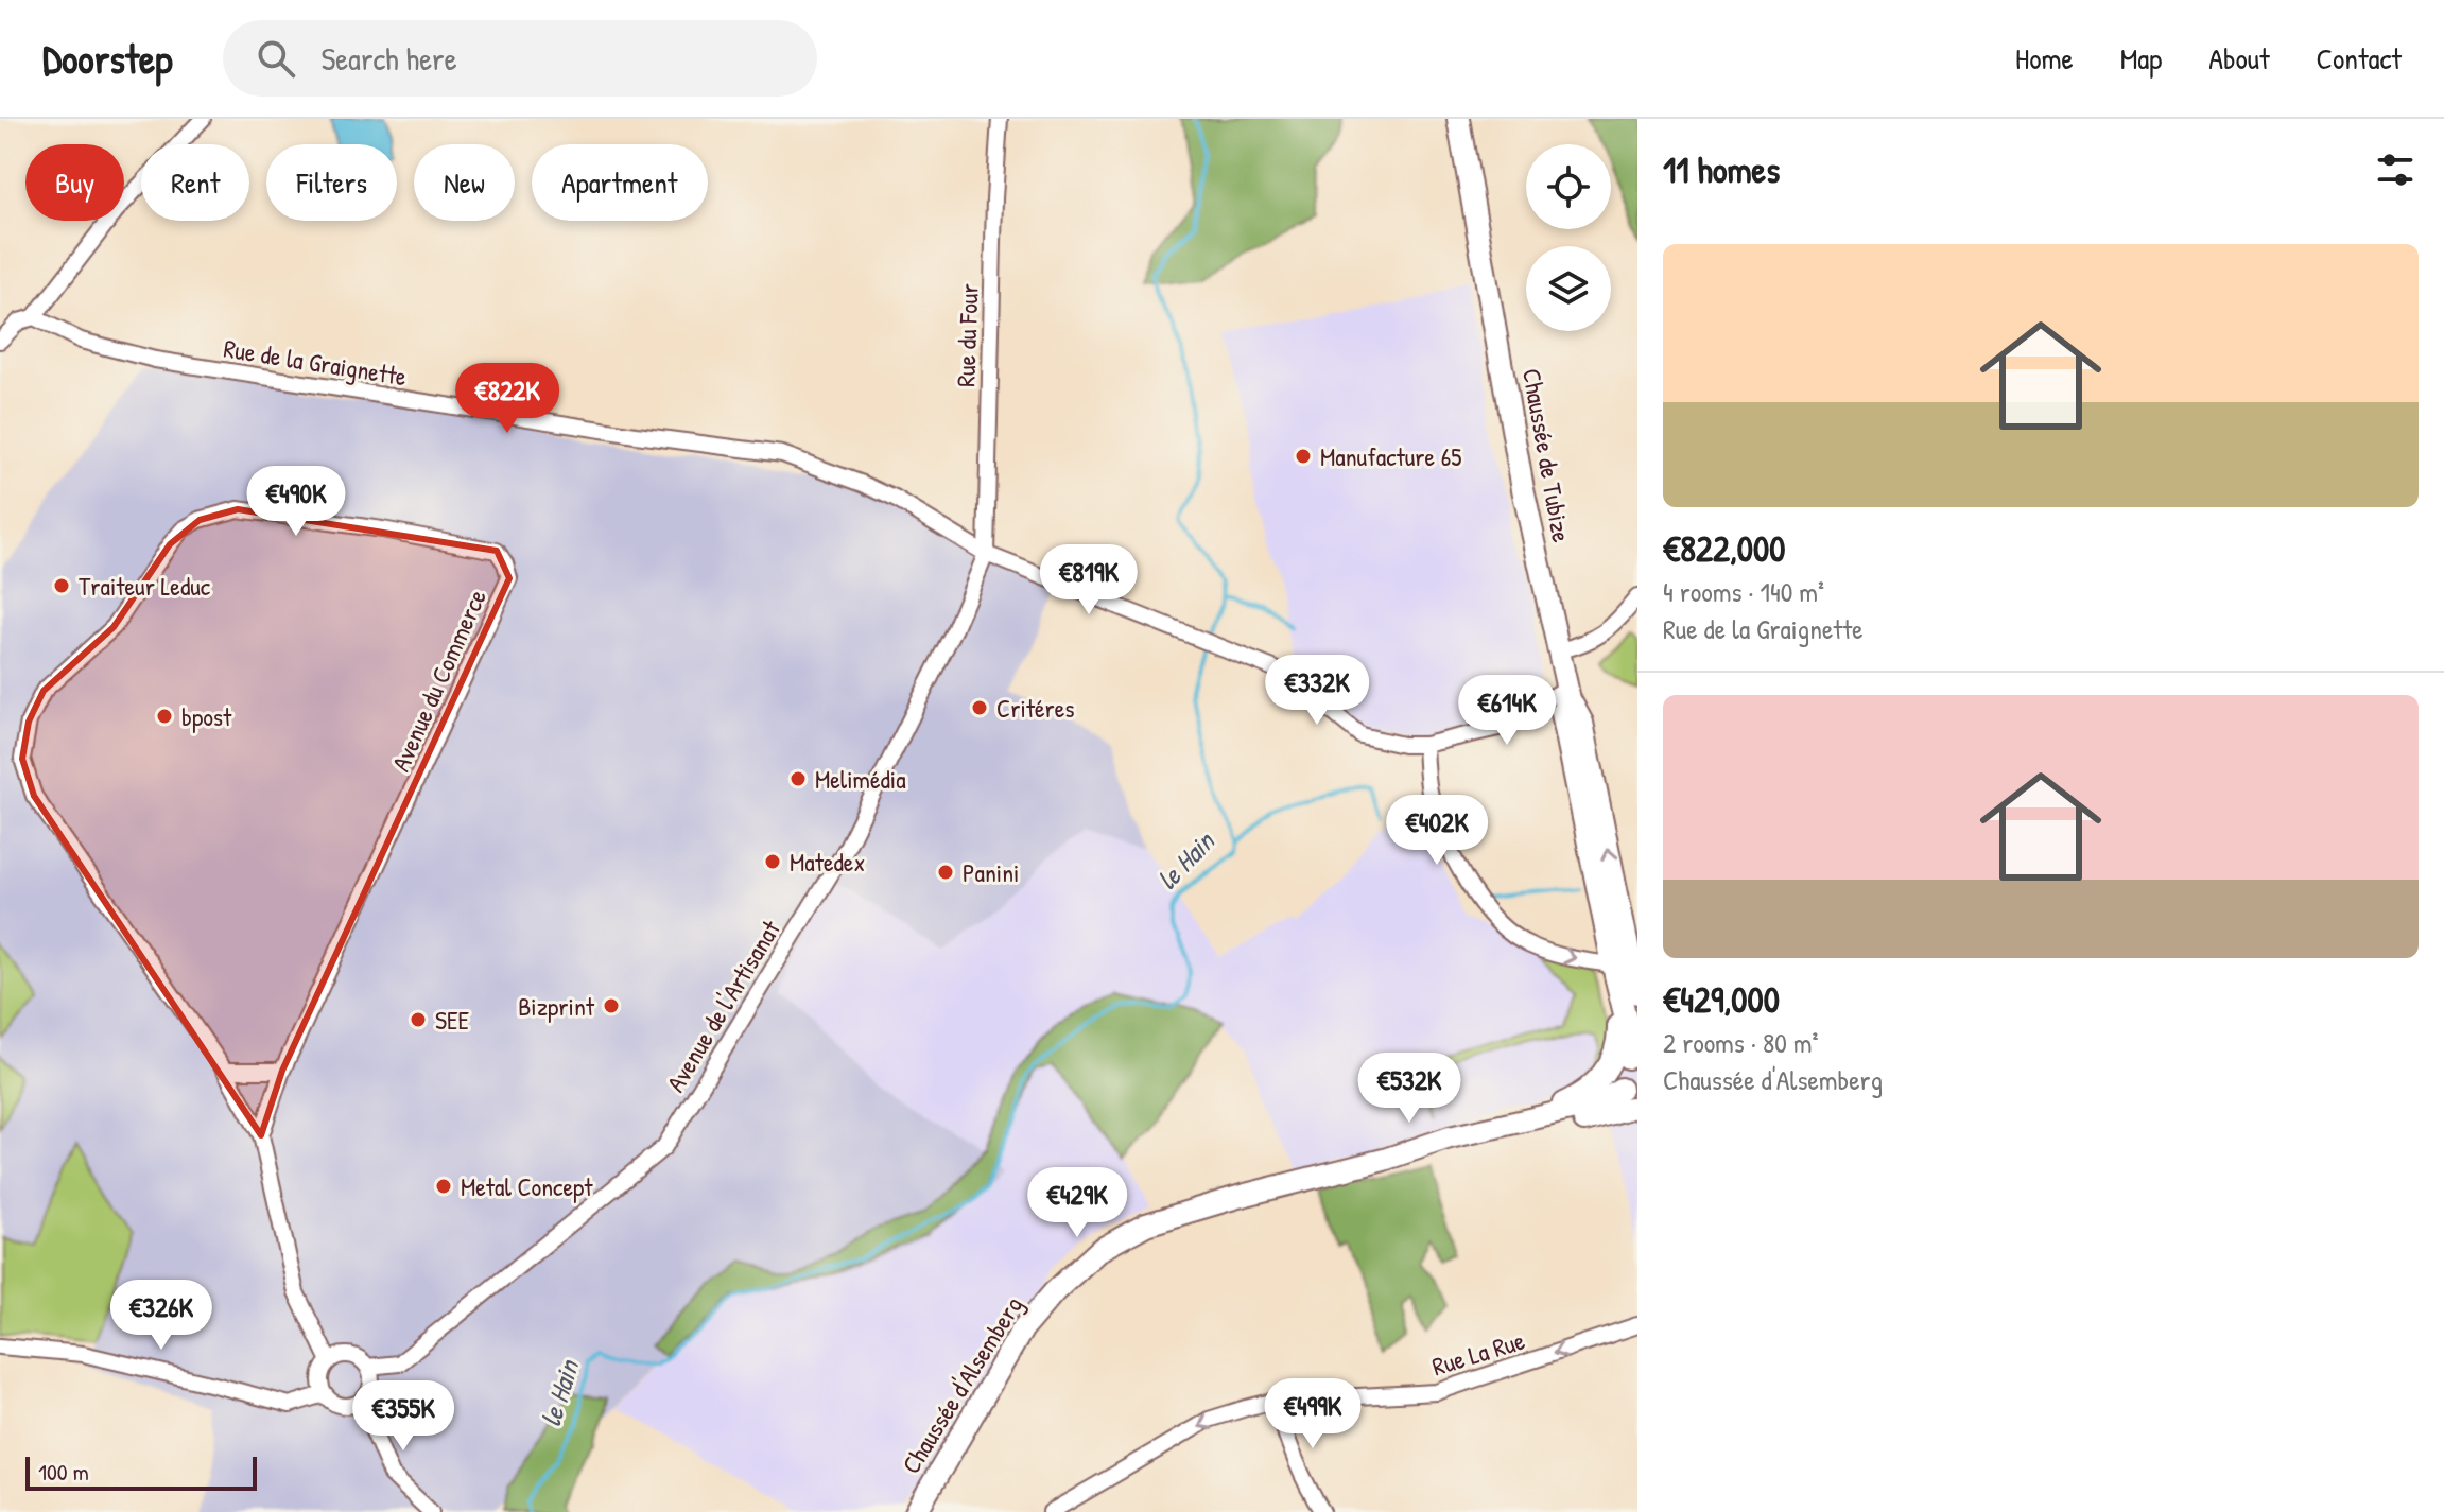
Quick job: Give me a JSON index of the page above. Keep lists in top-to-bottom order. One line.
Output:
{"streets":{"main road":["Chaussée de Tubize","Chaussée d'Alsemberg"],"street":["Rue du Four","Rue de la Graignette","Avenue du Commerce","Avenue de l'Artisanat","Rue La Rue"]},"crossings":[["Rue du Four","Rue de la Graignette"],["Rue du Four","Avenue de l'Artisanat"],["Rue de la Graignette","Chaussée de Tubize"],["Rue de la Graignette","Avenue de l'Artisanat"],["Chaussée de Tubize","Chaussée d'Alsemberg"],["Avenue du Commerce","Avenue de l'Artisanat"]],"one_way":["Rue La Rue"],"water":["le Hain"],"places":["Manufacture 65","Traiteur Leduc","Critéres","bpost","Melimédia","Matedex","Panini","Bizprint","SEE","Metal Concept"],"scale_bar":"100 m","page":{"header":"Doorstep","search":"Search here","nav":["Home","Map","About","Contact"],"heading":"11 homes","chip":["Buy","Rent","Filters","New","Apartment"],"list":[{"name":"€822,000","note":"4 rooms · 140 m² · Rue de la Graignette"},{"name":"€429,000","note":"2 rooms · 80 m² · Chaussée d'Alsemberg"}],"price":["€822K","€490K","€819K","€332K","€614K","€402K","€532K","€429K","€326K","€499K","€355K"],"scale":"100 m"}}
